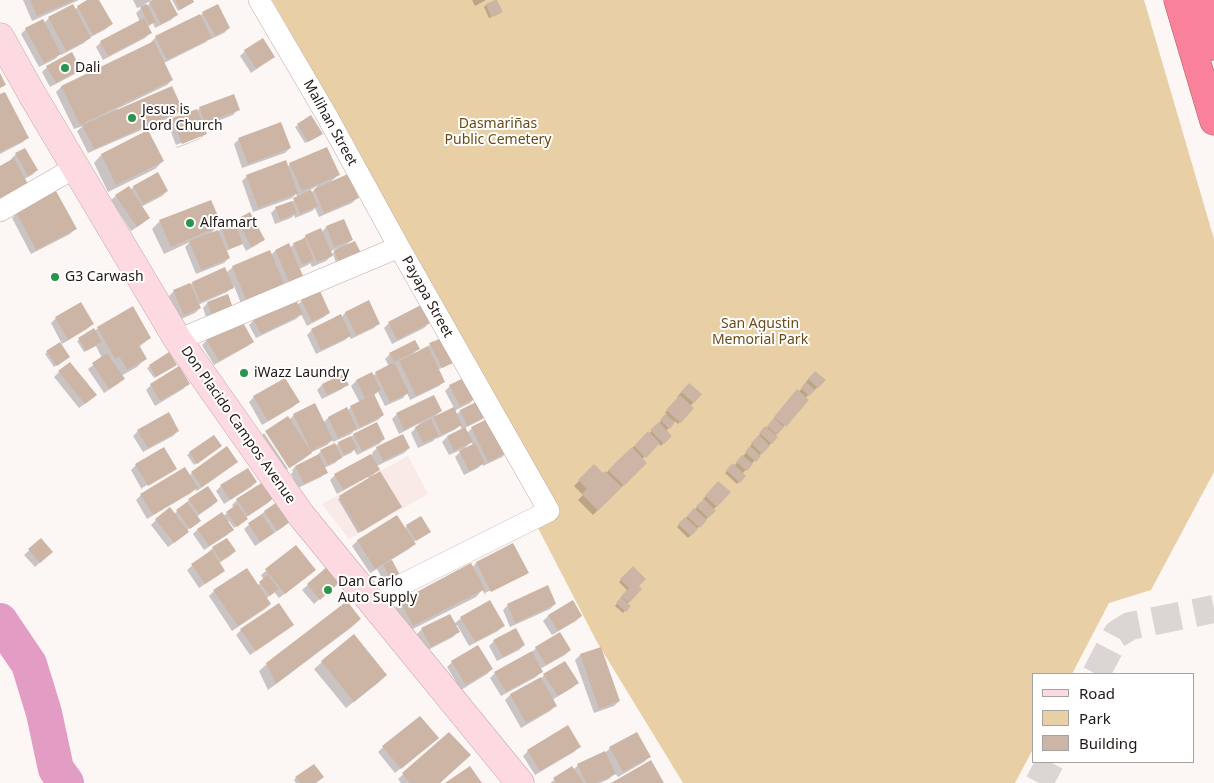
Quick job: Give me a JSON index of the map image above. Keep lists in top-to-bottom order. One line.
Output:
{"streets":{"main road":["Don Placido Campos Avenue"],"street":["Malihan Street","Payapa Street"]},"crossings":[["Malihan Street","Payapa Street"],["Payapa Street","Don Placido Campos Avenue"]],"parks":["Dasmariñas Public Cemetery","San Agustin Memorial Park"],"places":["Dali","Jesus is Lord Church","Alfamart","G3 Carwash","iWazz Laundry","Dan Carlo Auto Supply"],"legend":["Road","Park","Building"]}
